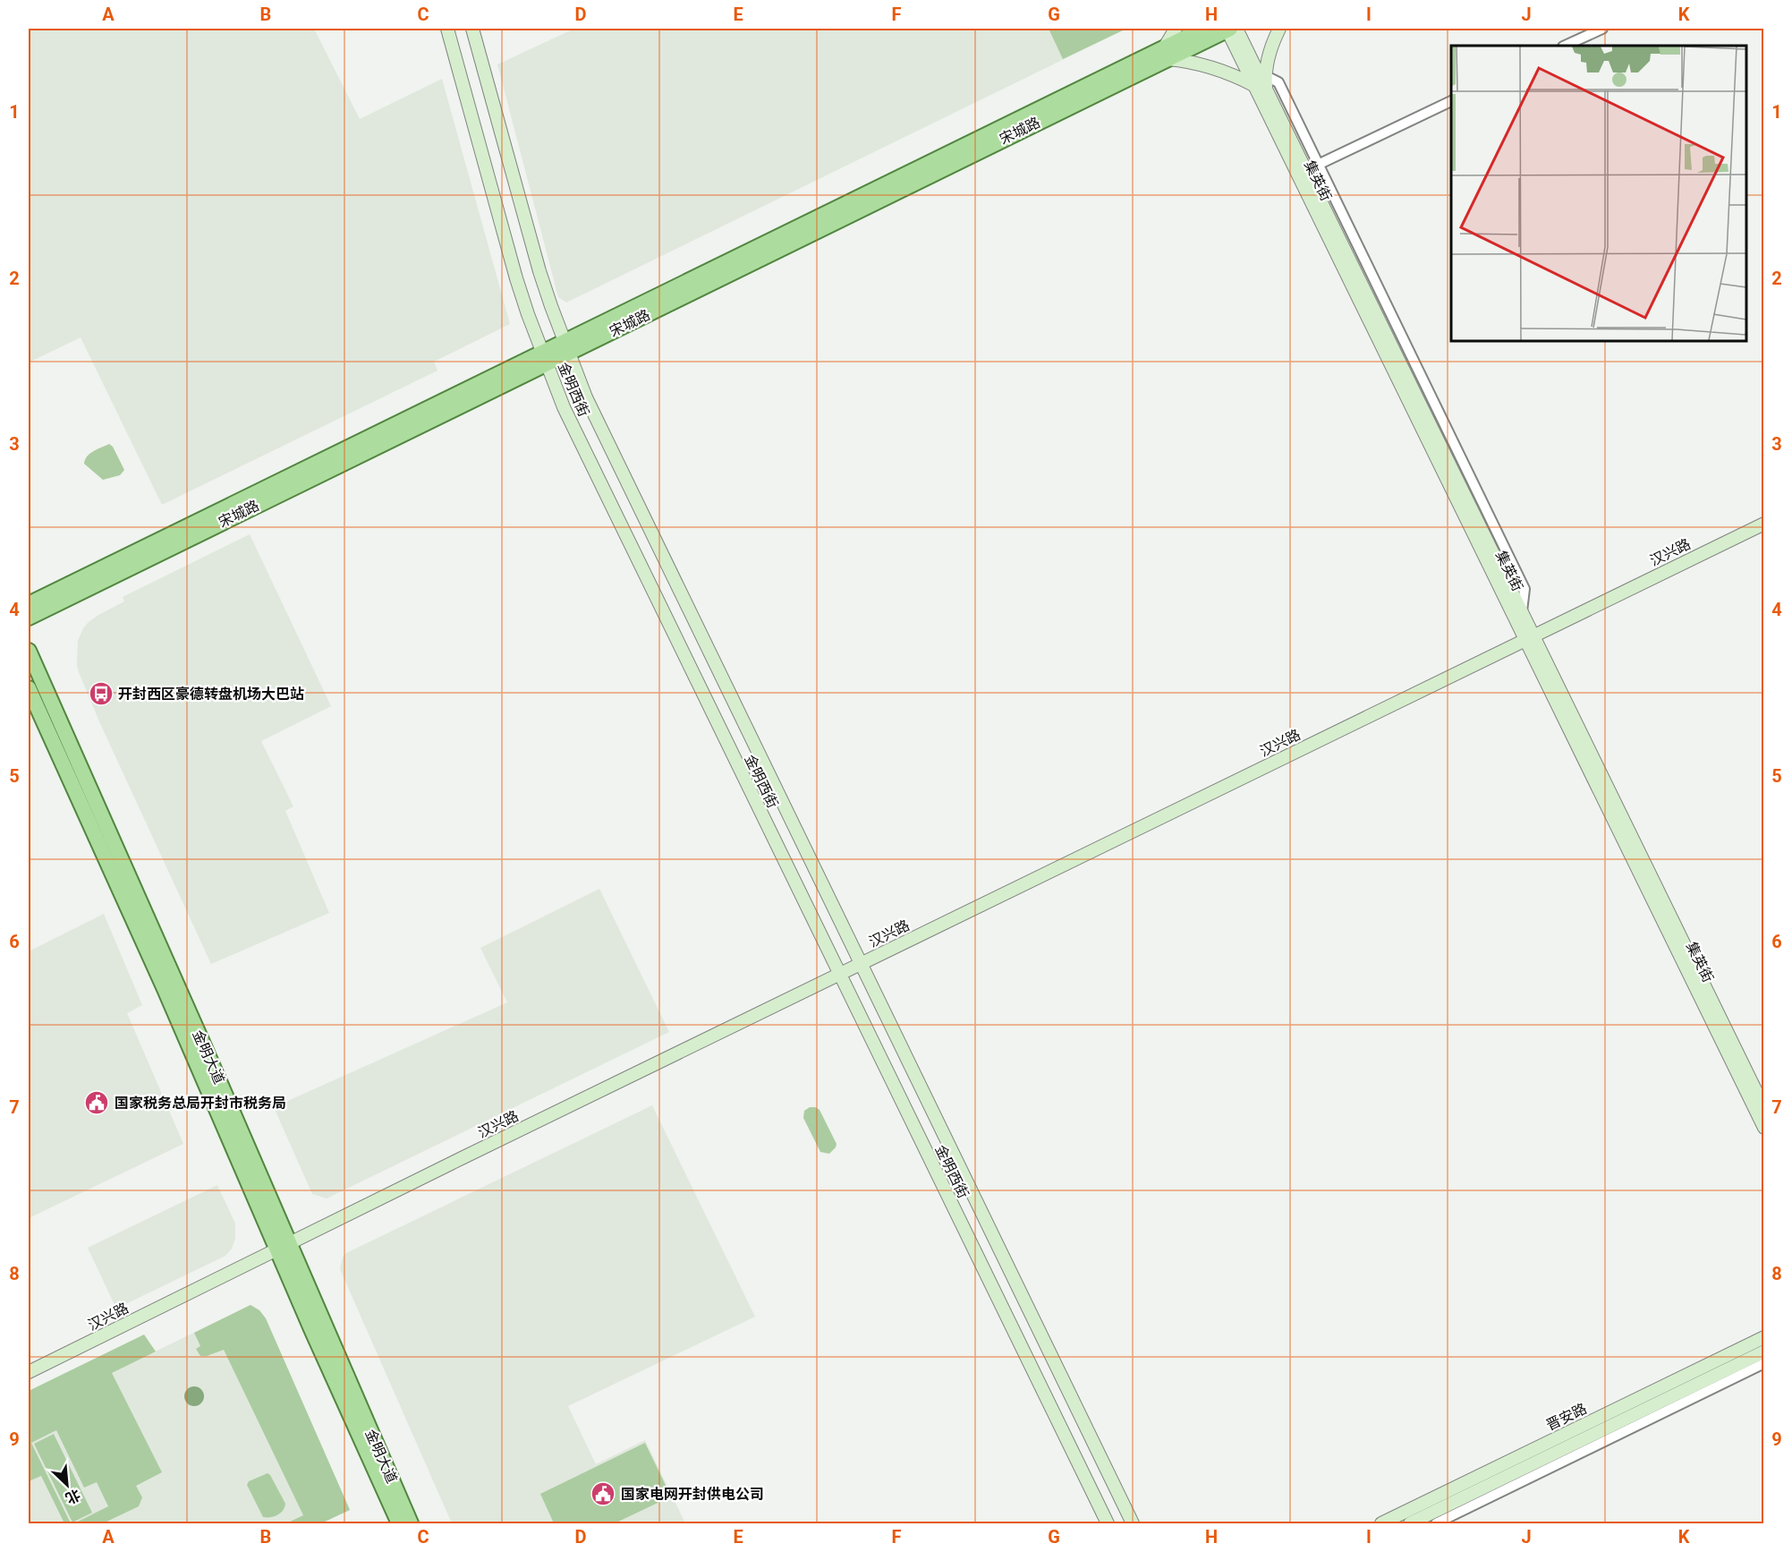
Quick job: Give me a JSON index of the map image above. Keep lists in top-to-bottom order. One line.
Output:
{"streets":{"main road":["宋城路","金明大道"],"street":["集英街","金明西街","汉兴路","晋安路"]},"crossings":[["宋城路","集英街"],["宋城路","金明西街"],["集英街","汉兴路"],["金明西街","汉兴路"],["汉兴路","金明大道"]],"places":{"bus stop":["开封西区豪德转盘机场大巴站"],"public building":["国家税务总局开封市税务局","国家电网开封供电公司"]},"north":"bottom right","grid":{"columns":["A","B","C","D","E","F","G","H","I","J","K"],"rows":["1","2","3","4","5","6","7","8","9"]}}
